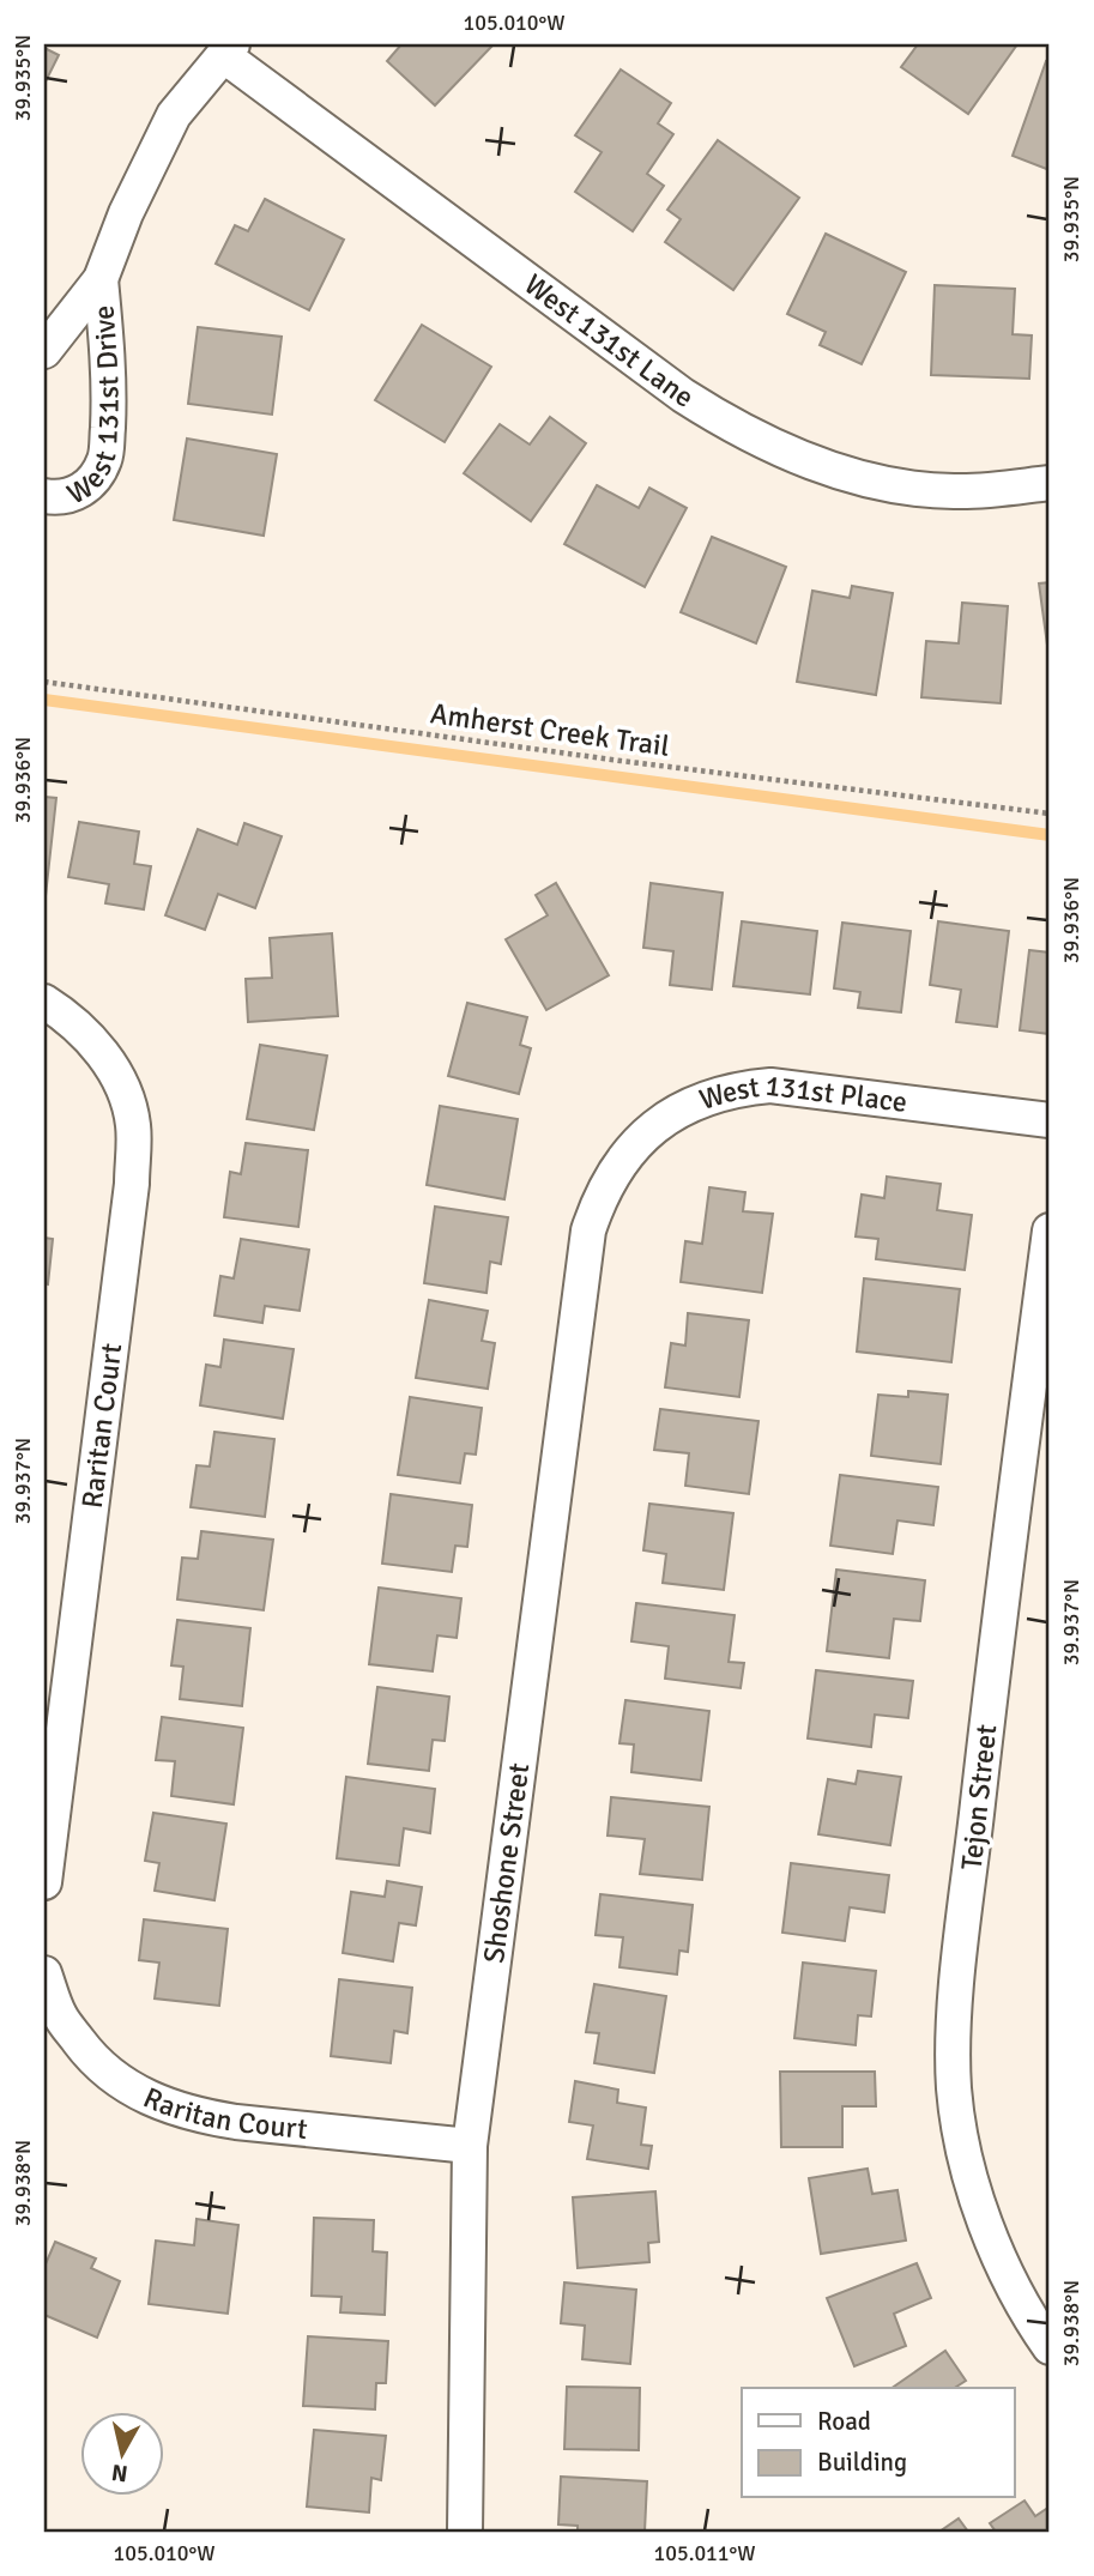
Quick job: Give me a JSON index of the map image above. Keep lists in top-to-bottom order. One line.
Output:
{"streets":{"street":["West 131st Lane","West 131st Drive","West 131st Place","Raritan Court","Tejon Street","Shoshone Street"],"path":["Amherst Creek Trail"]},"crossings":[["West 131st Lane","West 131st Drive"],["West 131st Place","Shoshone Street"],["Raritan Court","Shoshone Street"]],"legend":["Road","Building"],"north":"bottom","coordinates":["105.010°W","39.935°N","39.936°N","39.937°N","39.938°N","105.011°W"]}
